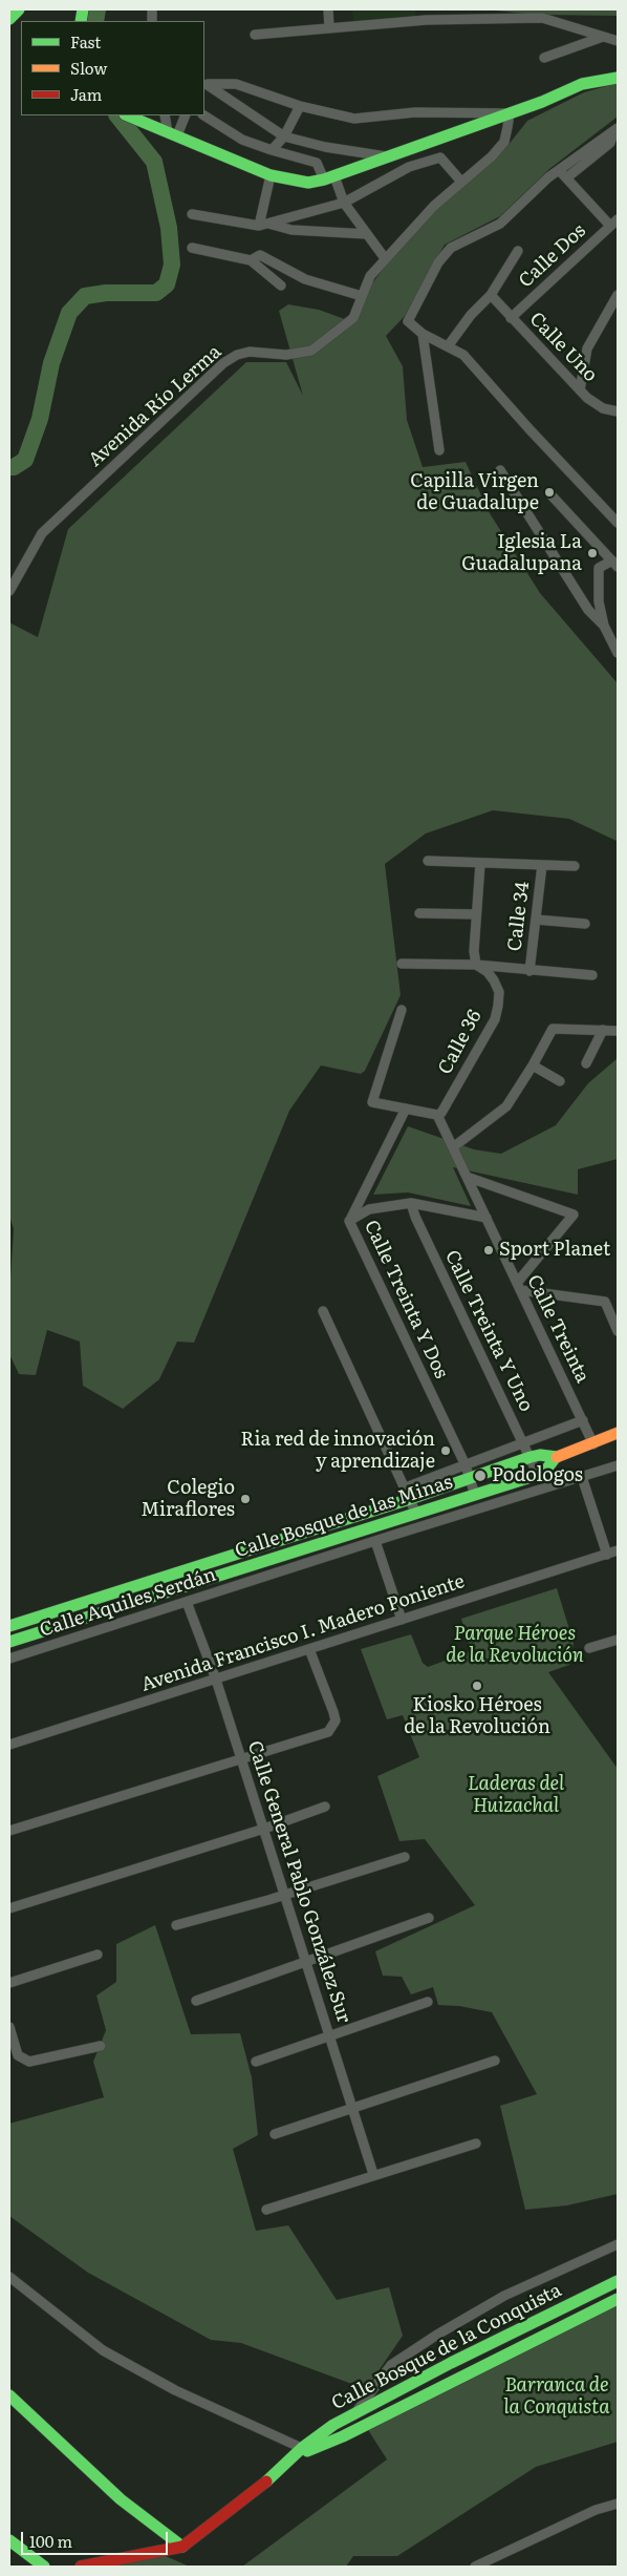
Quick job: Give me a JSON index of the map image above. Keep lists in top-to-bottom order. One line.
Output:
{"streets":{"main road":["Calle Bosque de las Minas","Calle Bosque de la Conquista"],"street":["Calle Dos","Calle Uno","Avenida Río Lerma","Calle 34","Calle 36","Calle Treinta Y Dos","Calle Treinta","Calle Treinta Y Uno","Calle Aquiles Serdán","Avenida Francisco I. Madero Poniente","Calle General Pablo González Sur"]},"crossings":[["Calle Dos","Calle Uno"],["Calle 36","Calle Treinta"],["Calle Treinta Y Dos","Calle Treinta"],["Calle Treinta Y Dos","Calle Treinta Y Uno"],["Calle Treinta Y Dos","Calle Bosque de las Minas"],["Calle Treinta Y Uno","Calle Bosque de las Minas"],["Calle Aquiles Serdán","Calle General Pablo González Sur"],["Avenida Francisco I. Madero Poniente","Calle General Pablo González Sur"]],"parks":["Parque Héroes de la Revolución","Laderas del Huizachal","Barranca de la Conquista"],"places":["Capilla Virgen de Guadalupe","Iglesia La Guadalupana","Sport Planet","Ria red de innovación y aprendizaje","Podologos","Colegio Miraflores","Kiosko Héroes de la Revolución"],"legend":["Fast","Slow","Jam"],"scale_bar":"100 m"}
